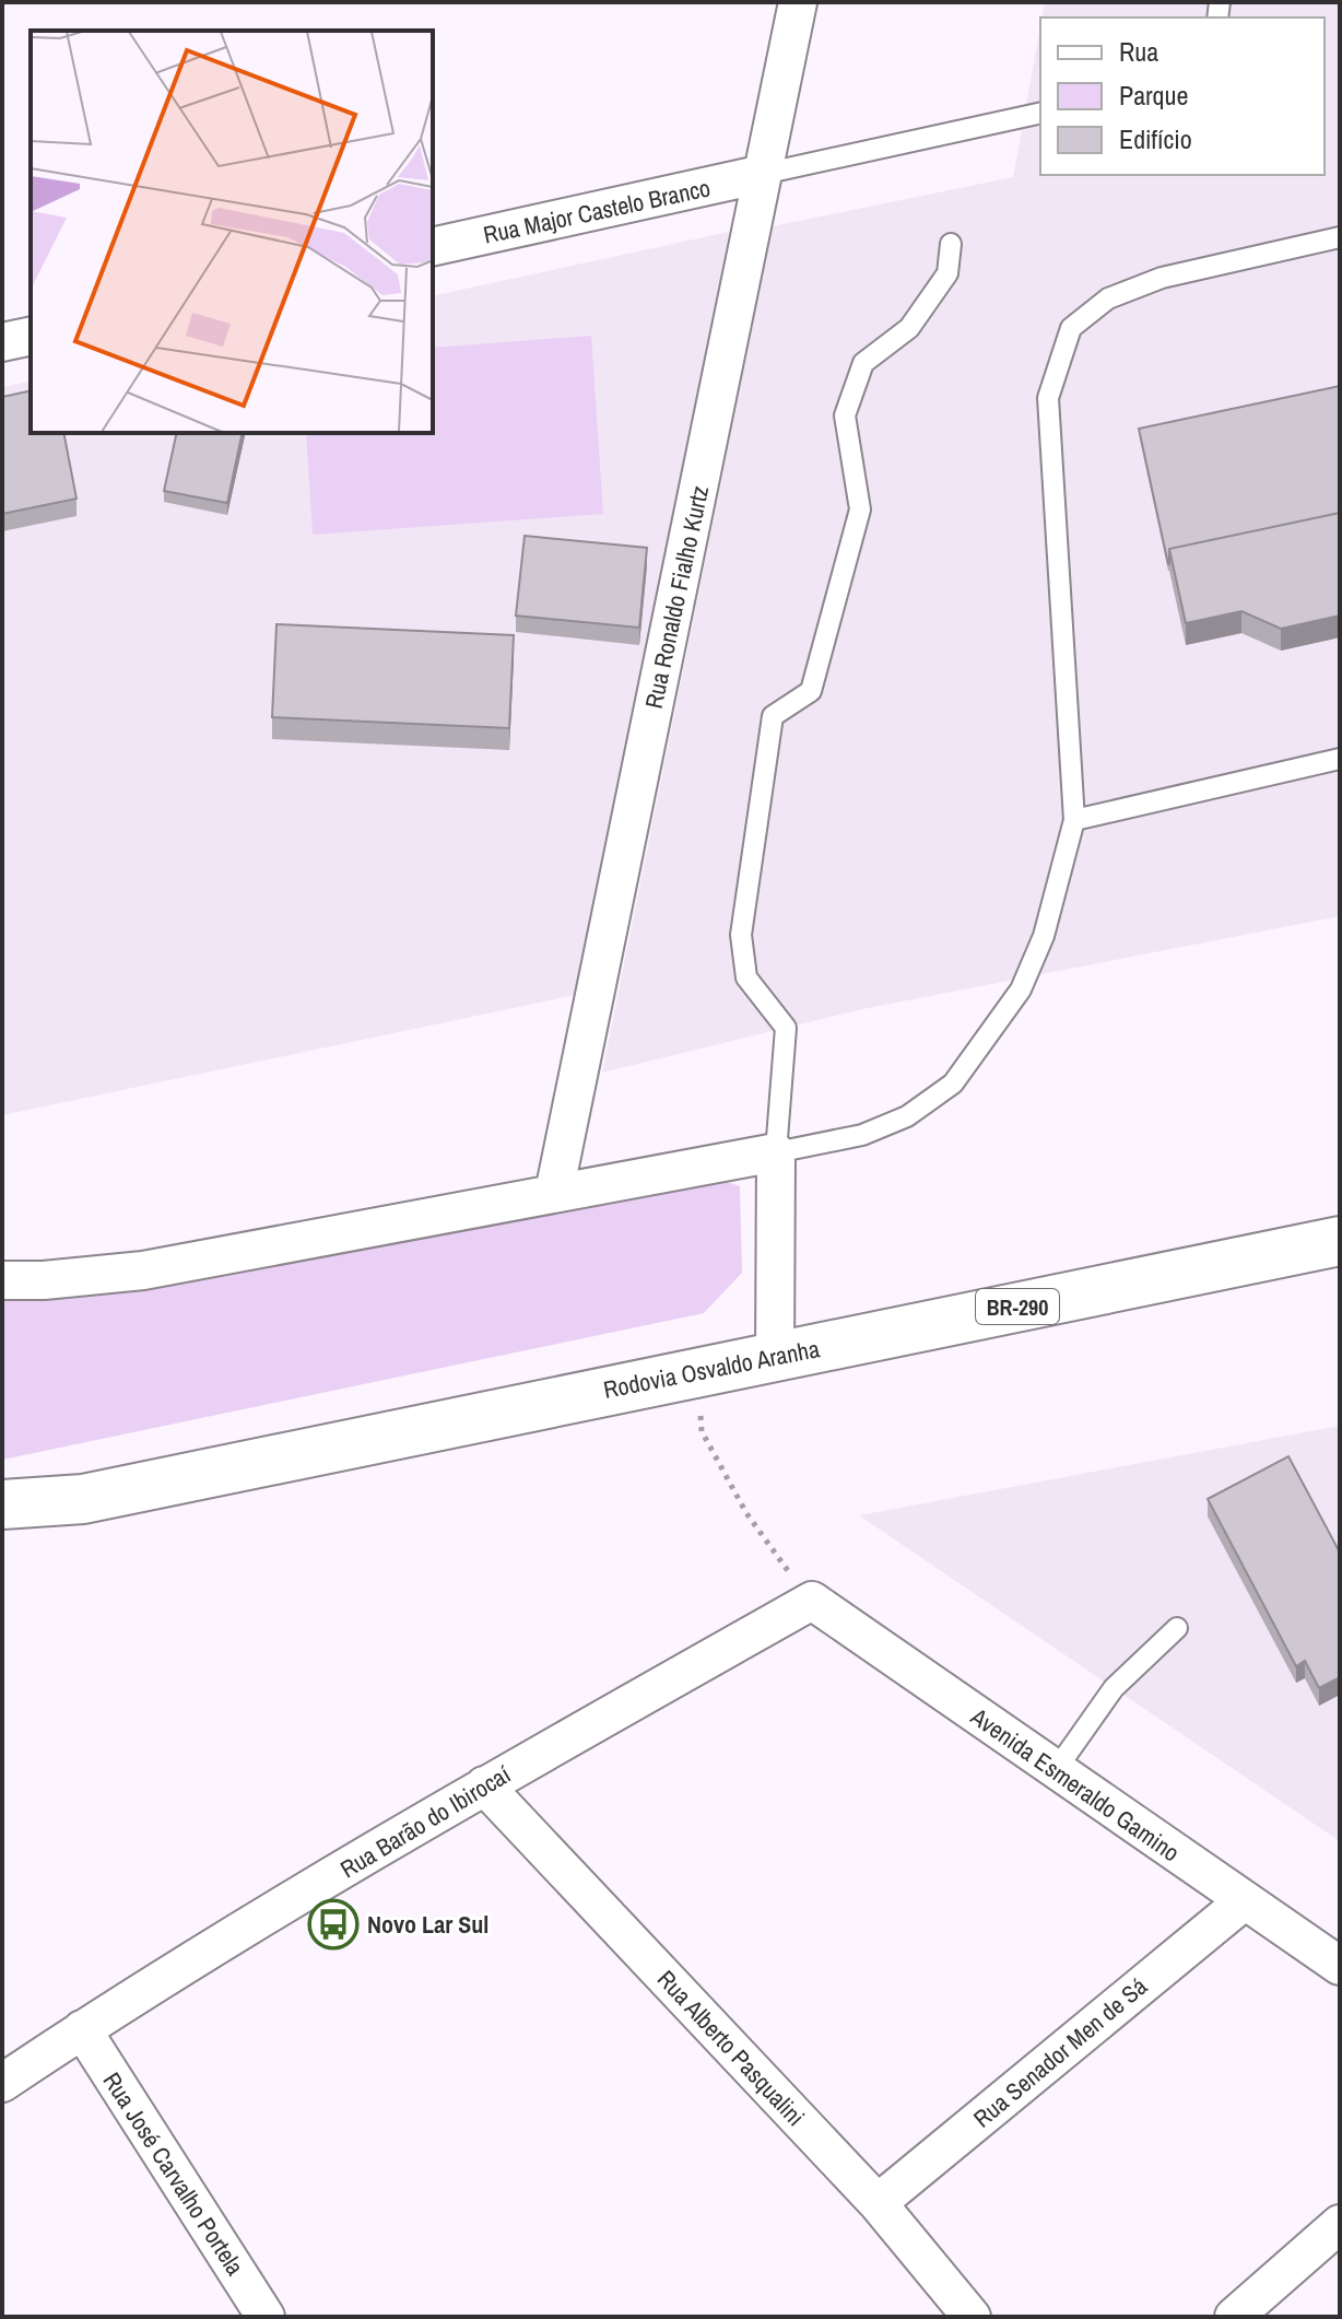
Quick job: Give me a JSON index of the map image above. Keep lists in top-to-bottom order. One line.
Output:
{"streets":{"highway":["BR-290","Rodovia Osvaldo Aranha"],"street":["Rua Major Castelo Branco","Rua Ronaldo Fialho Kurtz","Avenida Esmeraldo Gamino","Rua Barão do Ibirocaí","Rua Alberto Pasqualini","Rua Senador Men de Sá","Rua José Carvalho Portela"]},"crossings":[["Rua Major Castelo Branco","Rua Ronaldo Fialho Kurtz"],["BR-290","Rodovia Osvaldo Aranha"],["Avenida Esmeraldo Gamino","Rua Barão do Ibirocaí"],["Avenida Esmeraldo Gamino","Rua Senador Men de Sá"],["Rua Barão do Ibirocaí","Rua Alberto Pasqualini"],["Rua Barão do Ibirocaí","Rua José Carvalho Portela"],["Rua Alberto Pasqualini","Rua Senador Men de Sá"]],"places":{"bus stop":["Novo Lar Sul"]},"legend":["Rua","Parque","Edifício"]}
